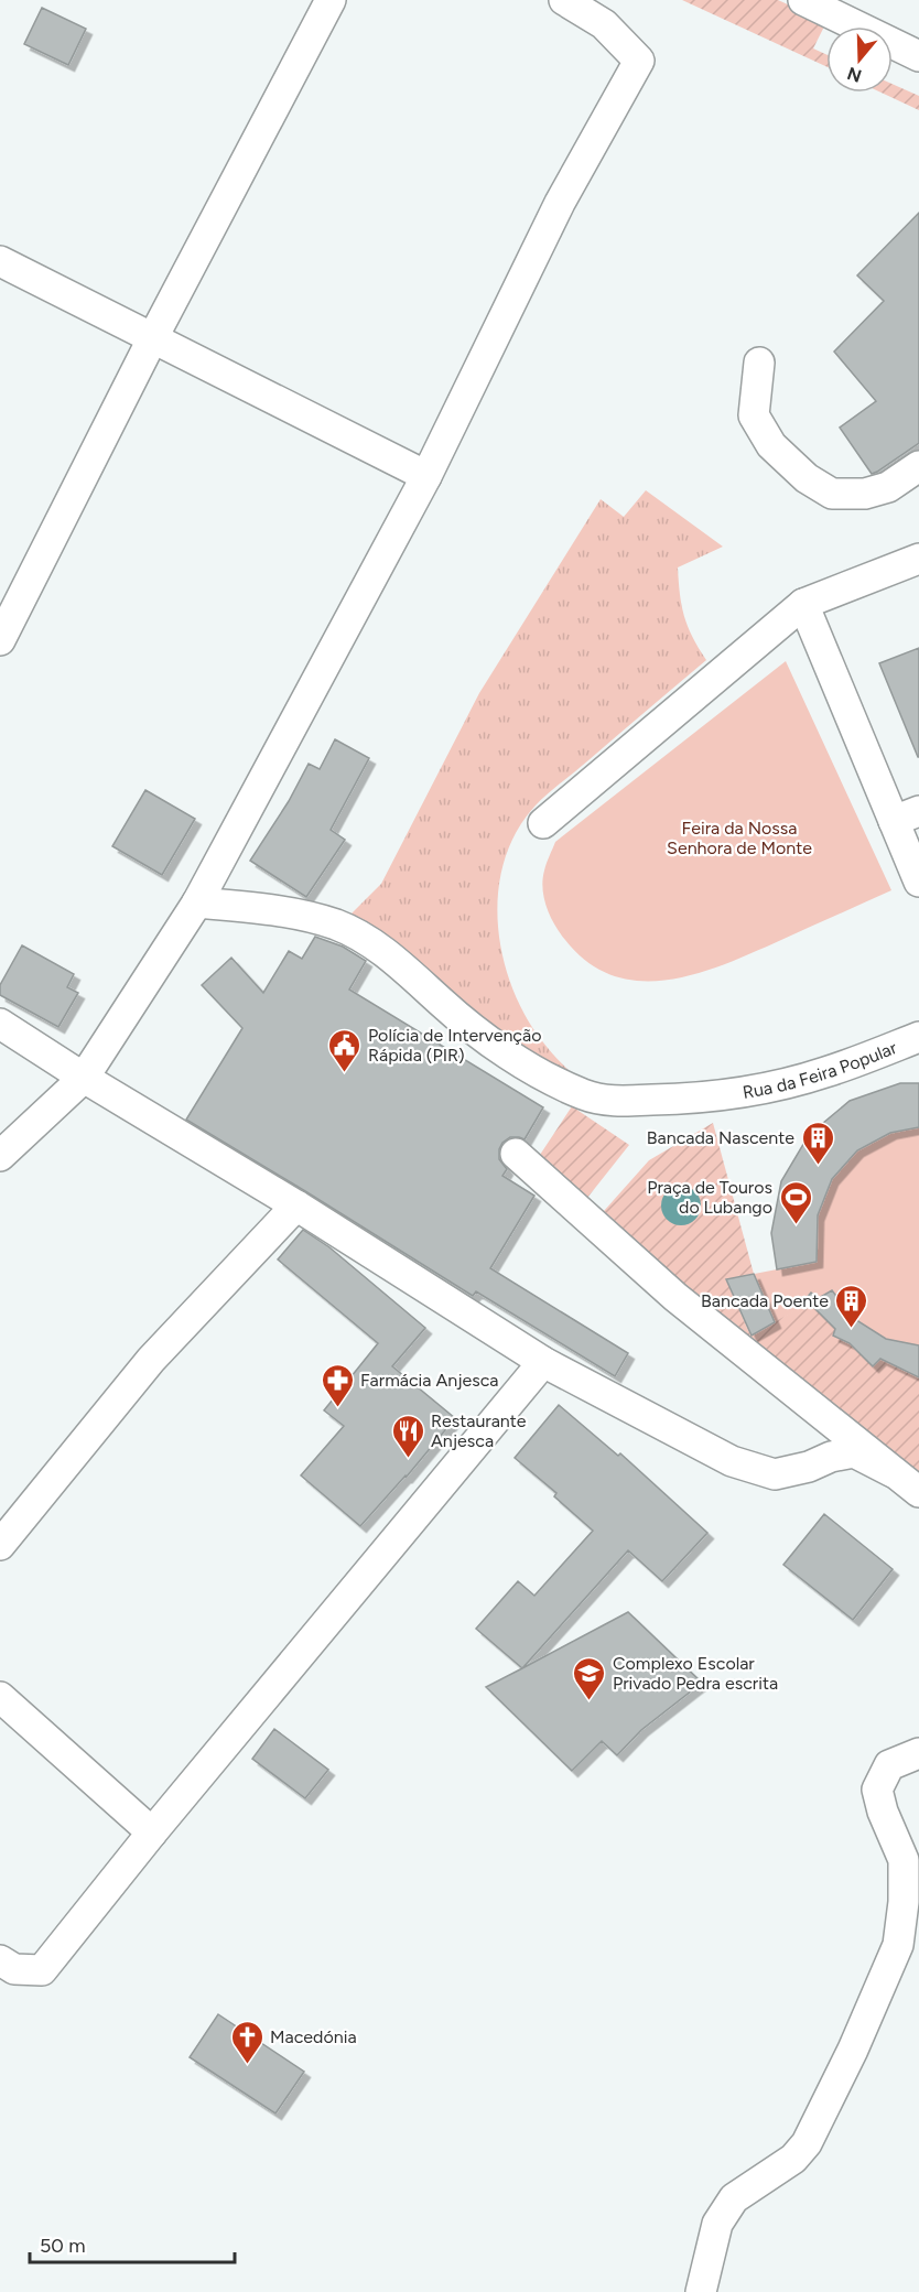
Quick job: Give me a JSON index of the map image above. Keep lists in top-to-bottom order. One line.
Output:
{"streets":{"street":["Rua da Feira Popular"]},"parks":["Feira da Nossa Senhora de Monte"],"places":{"public building":["Polícia de Intervenção Rápida (PIR)"],"building":["Bancada Nascente","Bancada Poente"],"sports":["Praça de Touros do Lubango"],"pharmacy":["Farmácia Anjesca"],"restaurant":["Restaurante Anjesca"],"school or university":["Complexo Escolar Privado Pedra escrita"],"church":["Macedónia"]},"scale_bar":"50 m","north":"bottom"}
